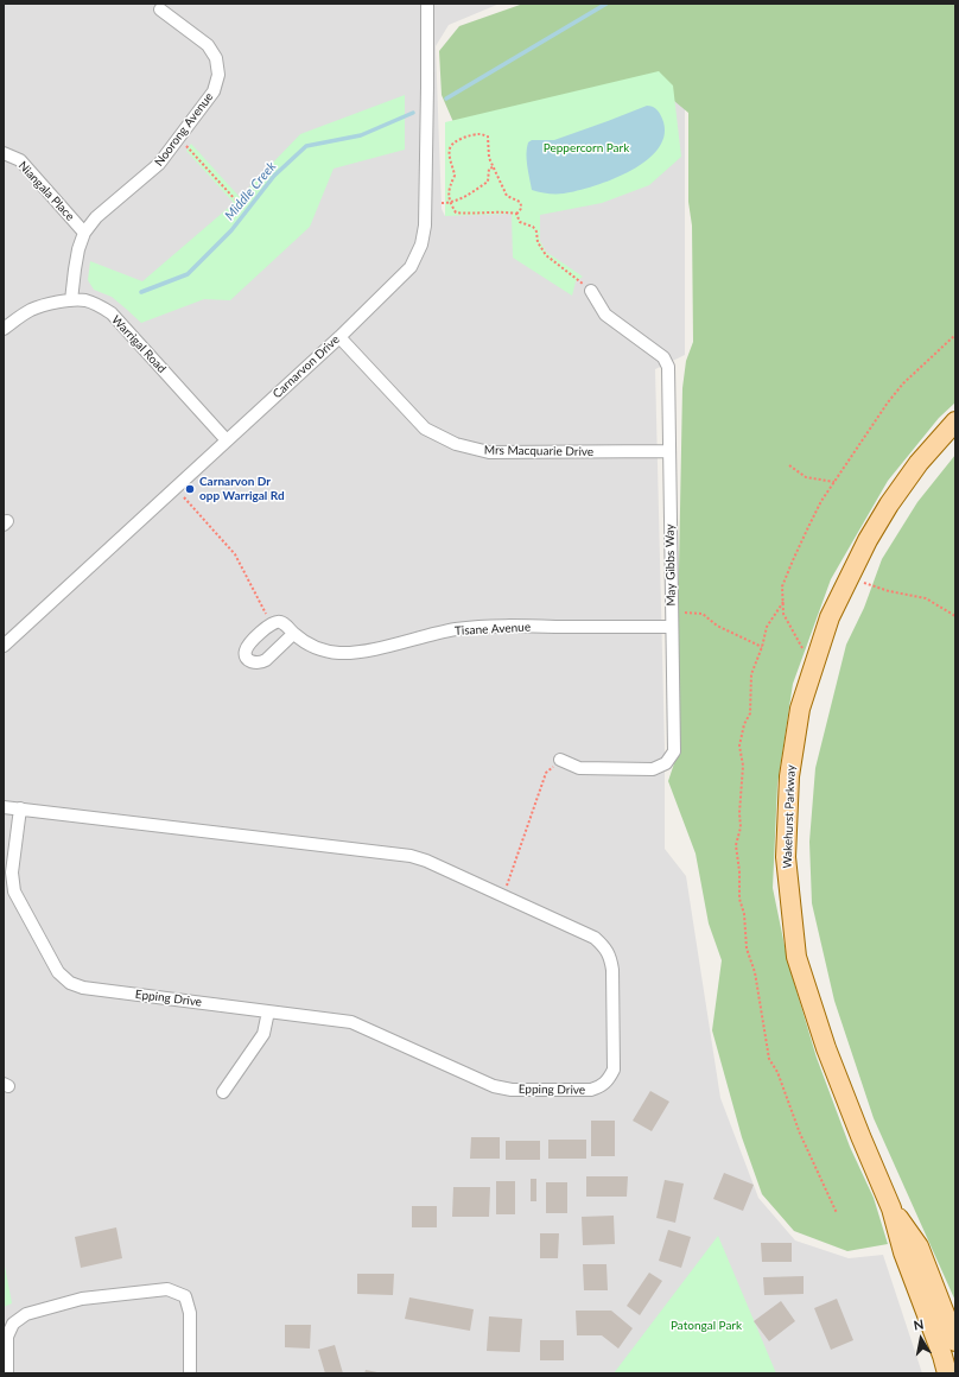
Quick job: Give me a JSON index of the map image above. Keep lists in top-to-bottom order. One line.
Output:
{"streets":{"main road":["Wakehurst Parkway"],"street":["Noorong Avenue","Niangala Place","Warrigal Road","Carnarvon Drive","Mrs Macquarie Drive","May Gibbs Way","Tisane Avenue","Epping Drive"]},"crossings":[["Noorong Avenue","Niangala Place"],["Noorong Avenue","Warrigal Road"],["Warrigal Road","Carnarvon Drive"],["Carnarvon Drive","Mrs Macquarie Drive"],["Mrs Macquarie Drive","May Gibbs Way"],["May Gibbs Way","Tisane Avenue"]],"water":["Middle Creek"],"parks":["Peppercorn Park","Patongal Park"],"places":["Carnarvon Dr opp Warrigal Rd"],"north":"top"}
